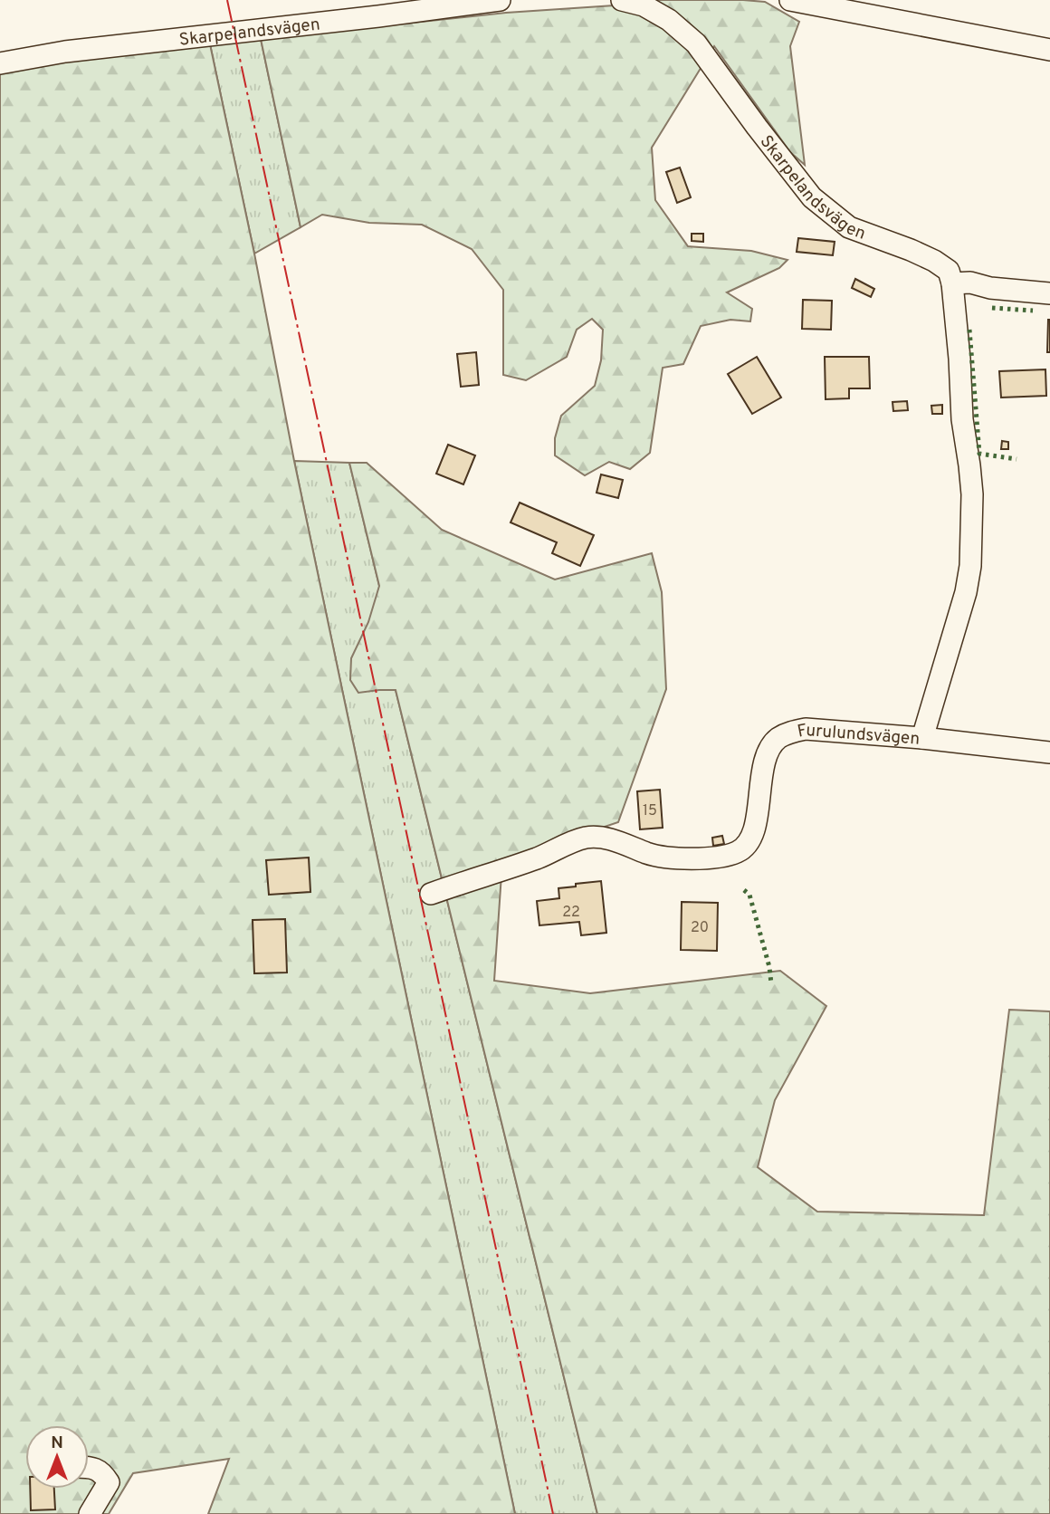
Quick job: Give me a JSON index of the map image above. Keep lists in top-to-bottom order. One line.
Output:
{"streets":{"street":["Skarpelandsvägen","Furulundsvägen"]},"crossings":[["Skarpelandsvägen","Furulundsvägen"]],"house_numbers":["15","22","20"],"north":"top"}
